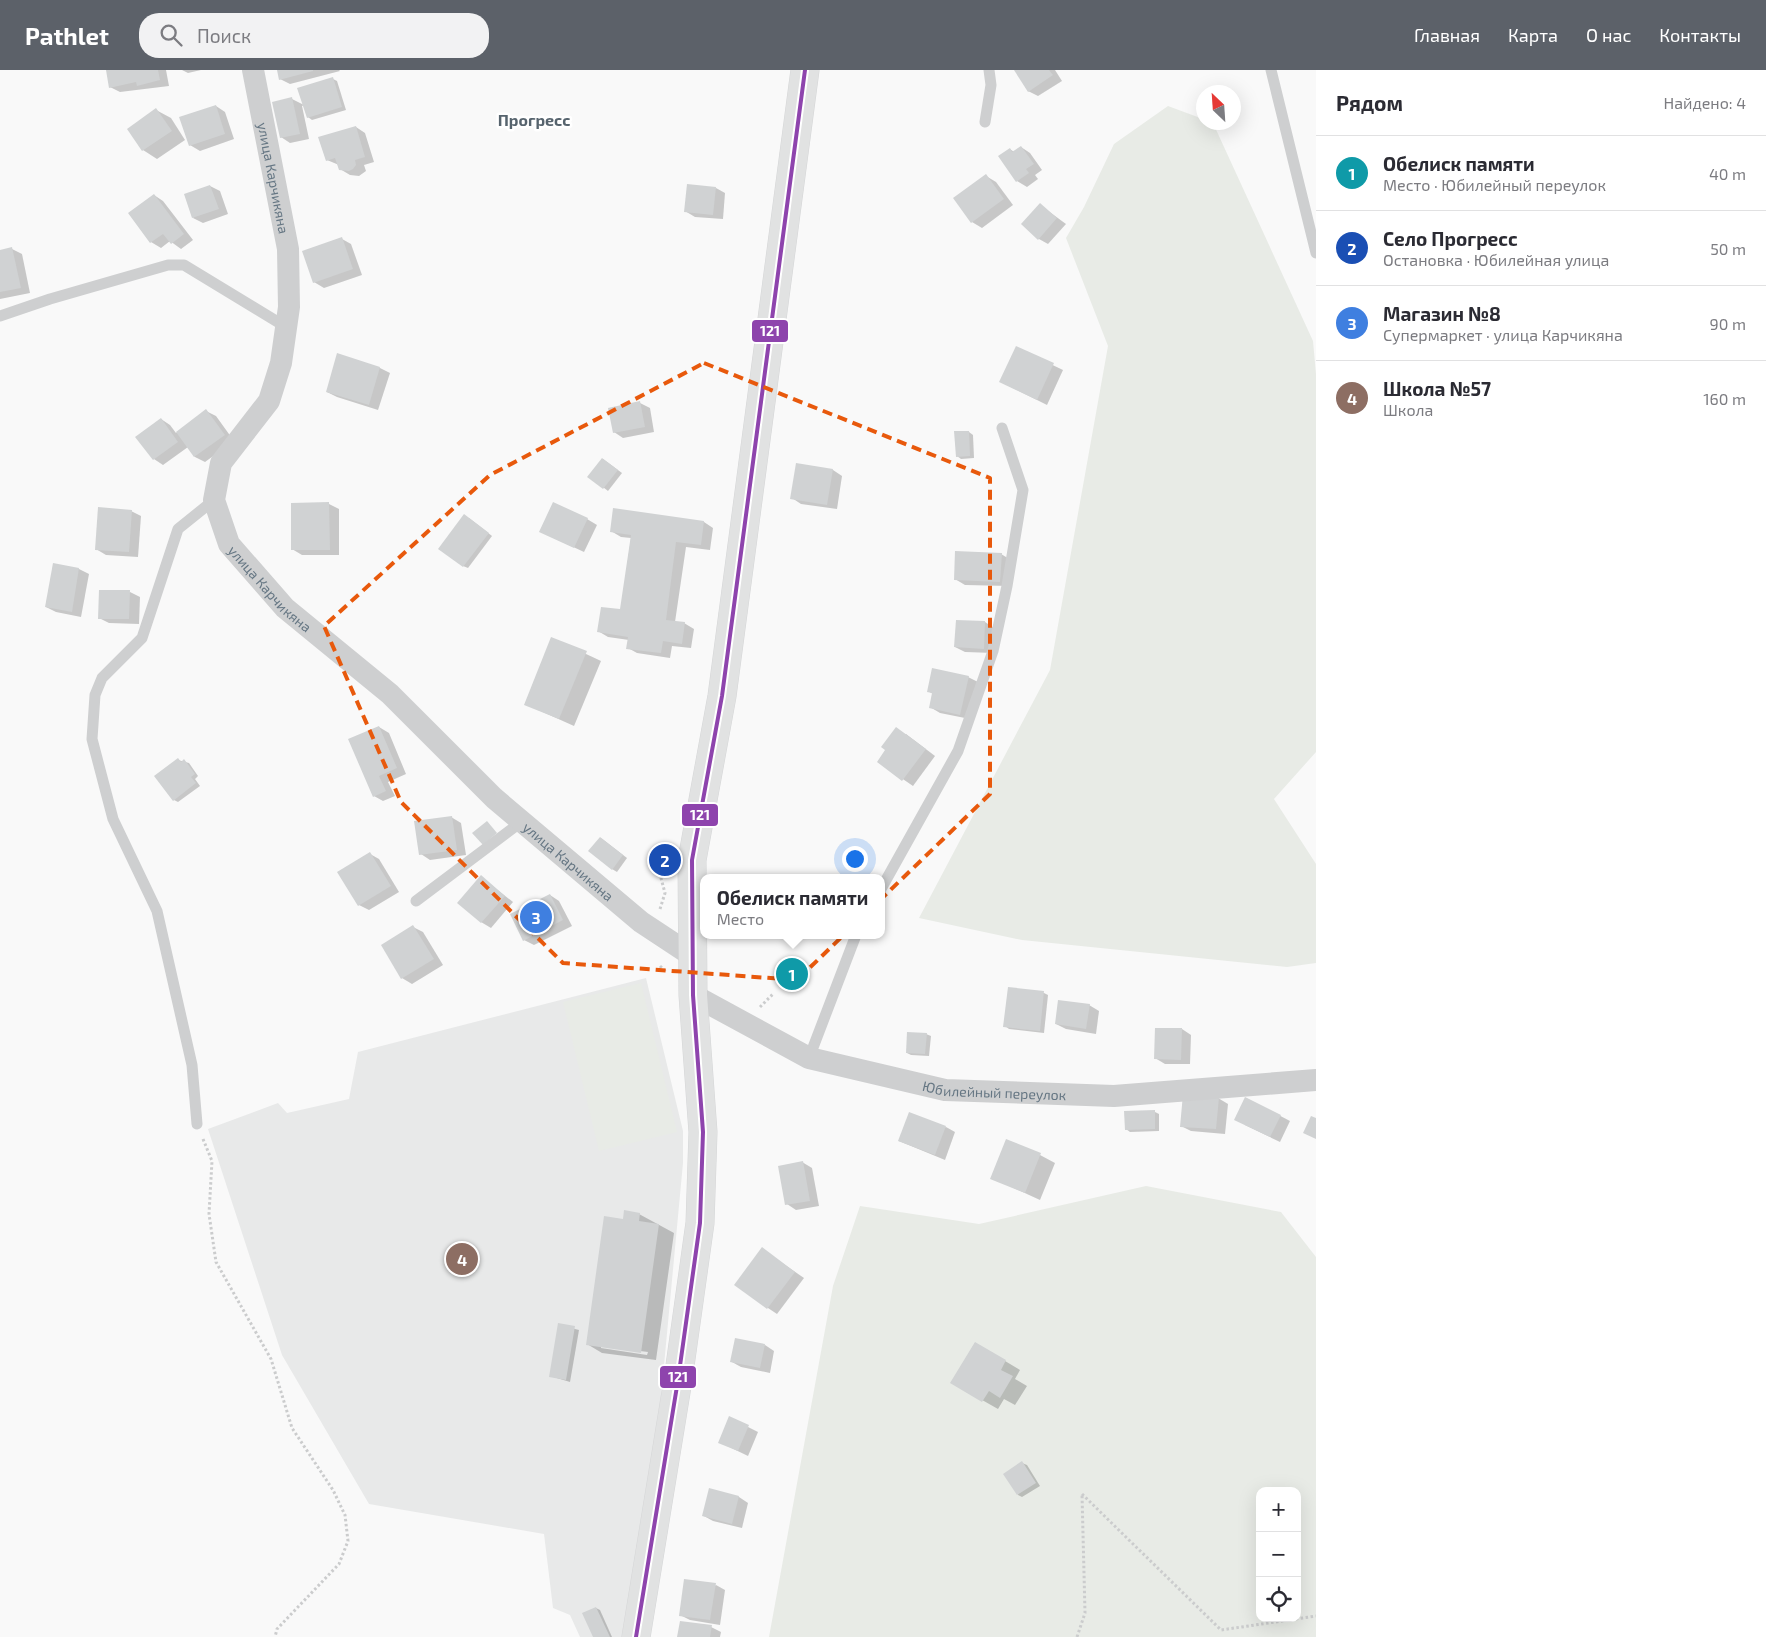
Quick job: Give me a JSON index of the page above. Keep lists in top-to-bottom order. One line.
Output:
{"streets":{"street":["улица Карчикяна","Юбилейный переулок"]},"districts":["Прогресс"],"lines":["transit line 121"],"north":"top left","page":{"header":"Pathlet","search":"Поиск","nav":["Главная","Карта","О нас","Контакты"],"heading":["Рядом","Найдено: 4"],"list":[{"mark":"1","name":"Обелиск памяти","note":"Место · Юбилейный переулок","value":"40 m"},{"mark":"2","name":"Село Прогресс","note":"Остановка · Юбилейная улица","value":"50 m"},{"mark":"3","name":"Магазин №8","note":"Супермаркет · улица Карчикяна","value":"90 m"},{"mark":"4","name":"Школа №57","note":"Школа","value":"160 m"}],"pins":["2","3","1","4"],"popup":["Обелиск памяти","Место"],"map_buttons":["+","−"]}}
